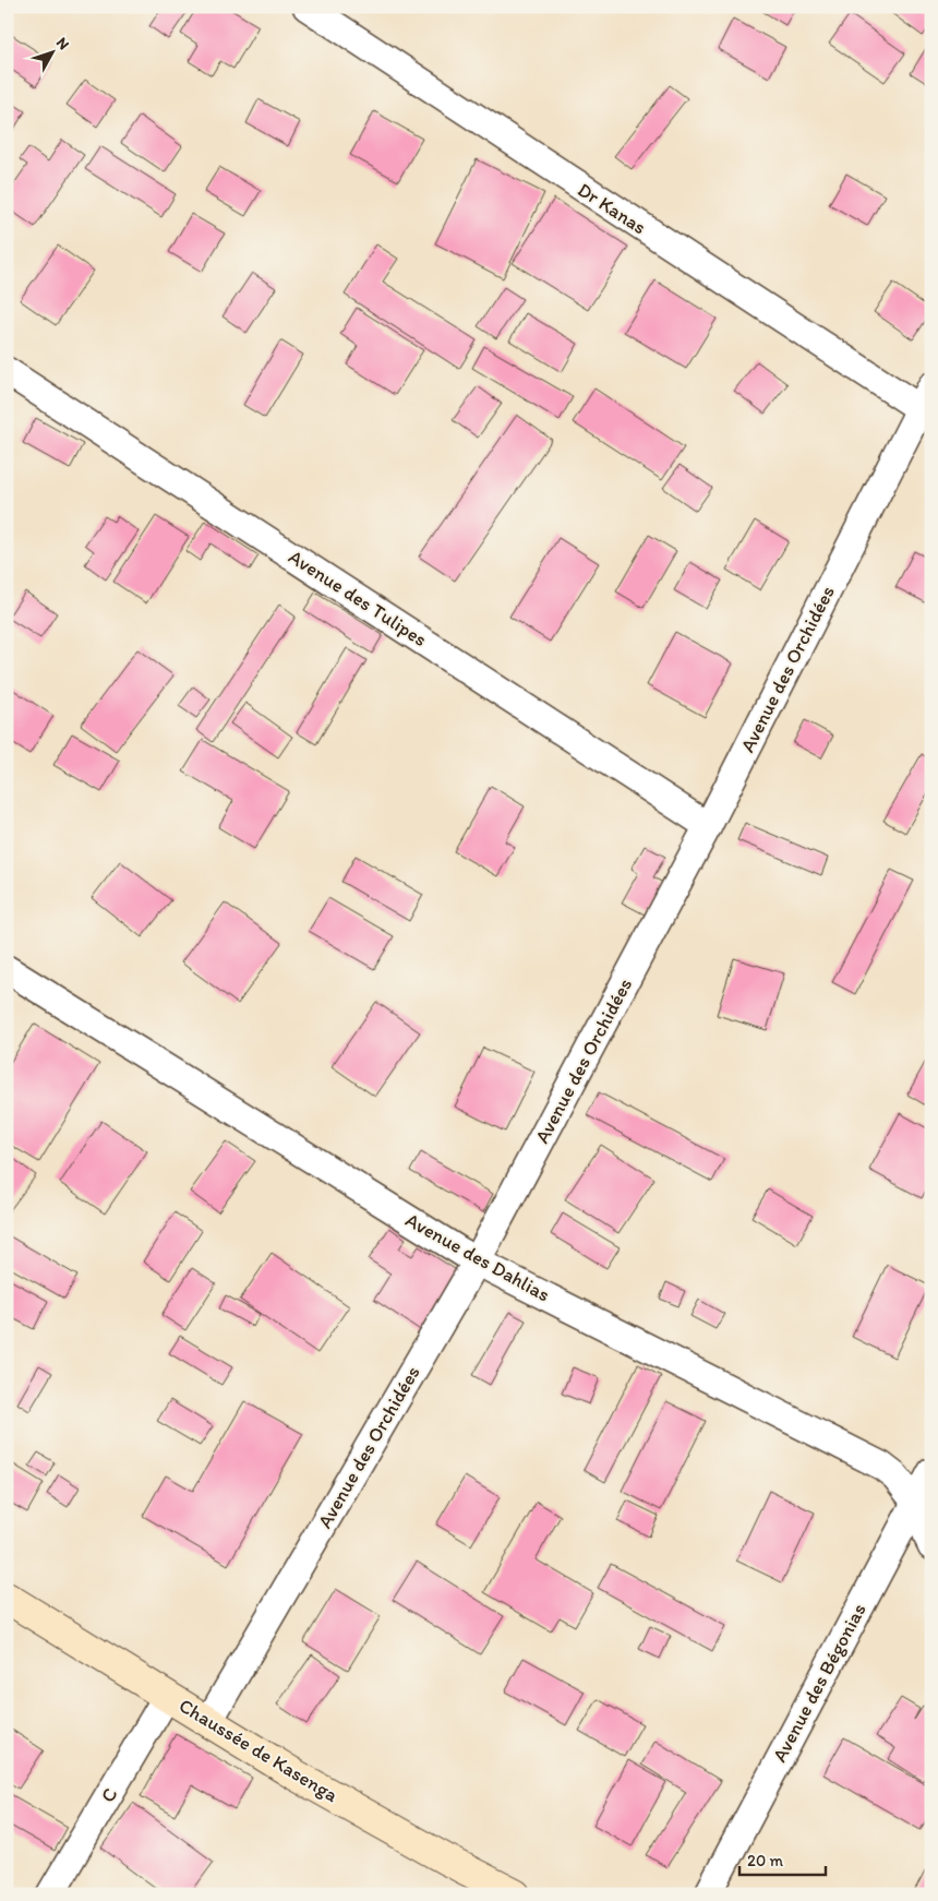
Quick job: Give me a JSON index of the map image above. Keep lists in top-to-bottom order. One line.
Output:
{"streets":{"main road":["Chaussée de Kasenga"],"street":["Dr Kanas","Avenue des Tulipes","Avenue des Orchidées","Avenue des Dahlias","Avenue des Bégonias","C"]},"crossings":[["Dr Kanas","Avenue des Orchidées"],["Avenue des Tulipes","Avenue des Orchidées"],["Avenue des Orchidées","Avenue des Dahlias"],["Avenue des Orchidées","Chaussée de Kasenga"],["Avenue des Dahlias","Avenue des Bégonias"],["Chaussée de Kasenga","C"]],"scale_bar":"20 m","north":"top right"}
